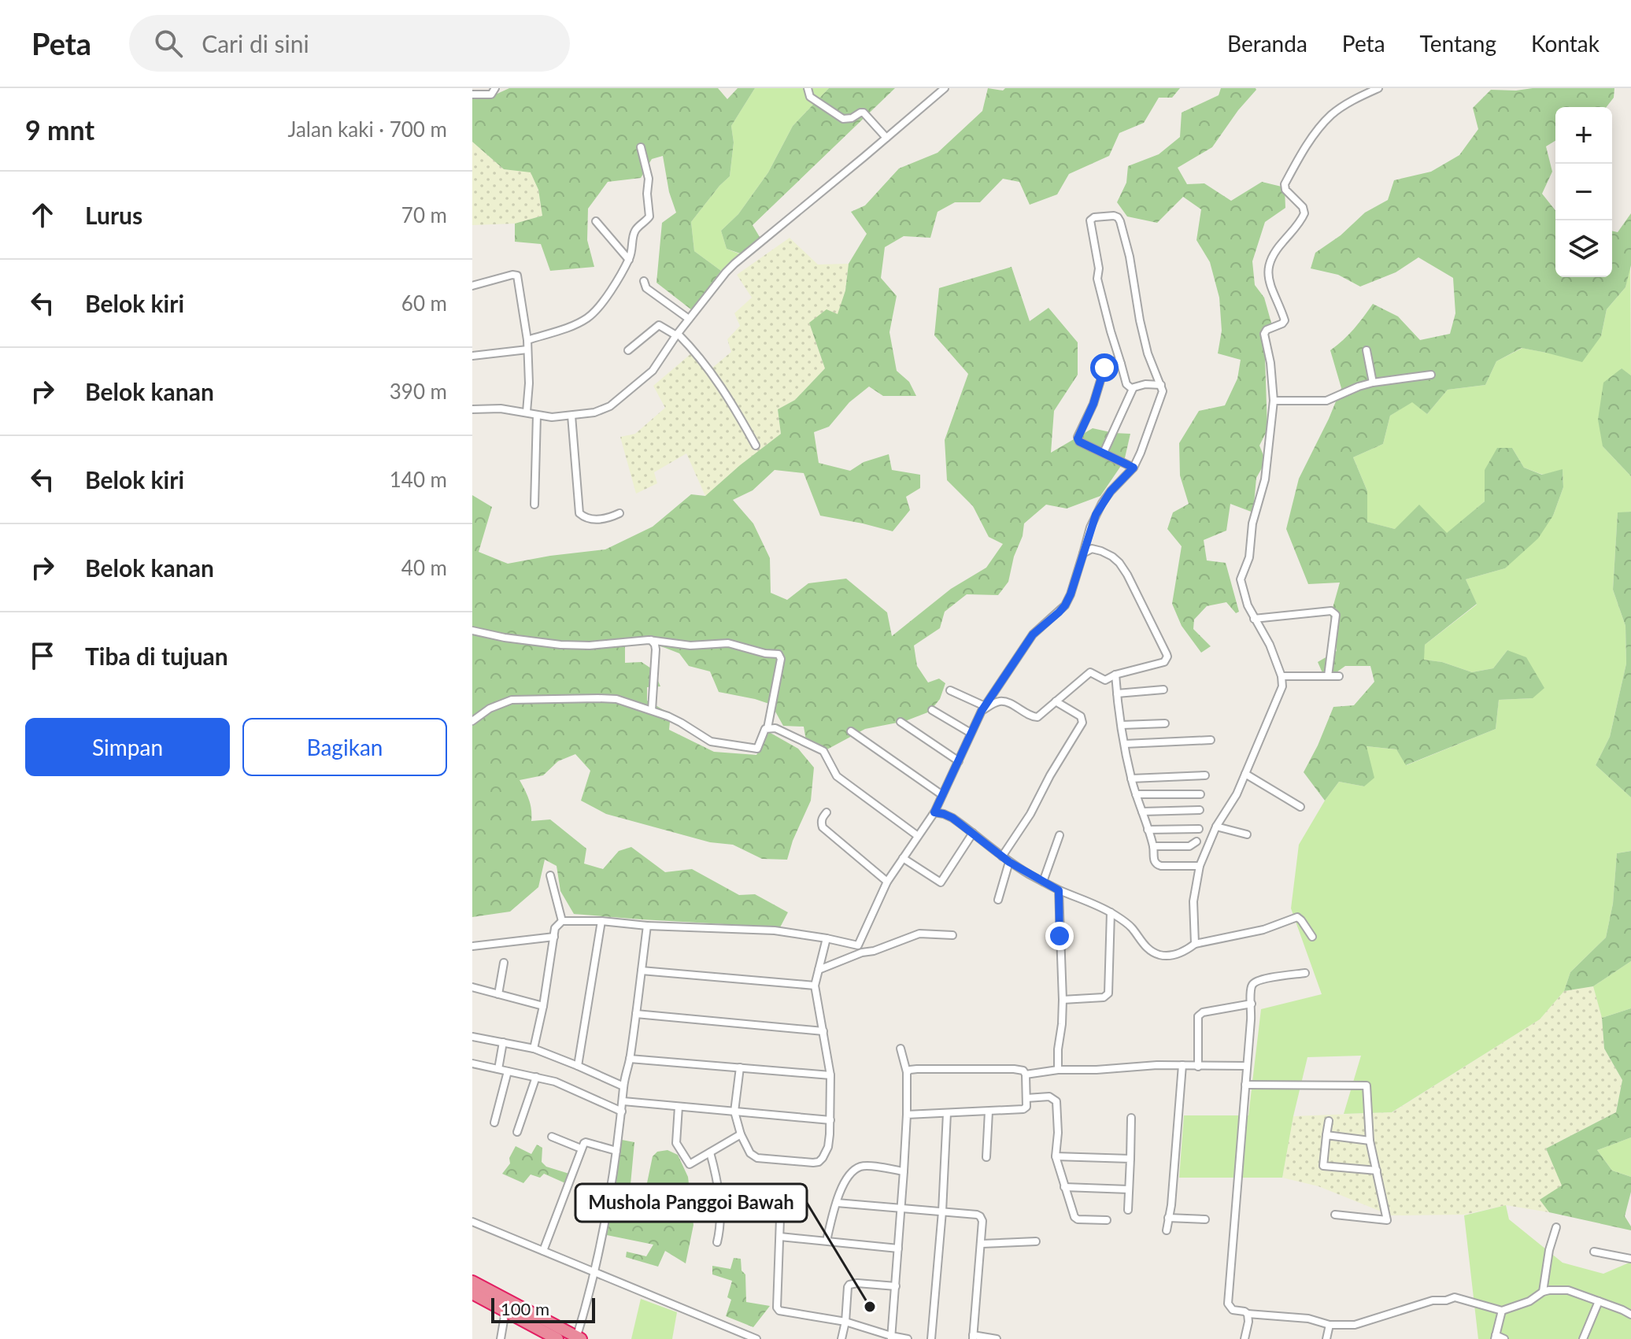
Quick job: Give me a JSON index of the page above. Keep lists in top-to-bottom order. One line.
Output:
{"places":["Mushola Panggoi Bawah"],"scale_bar":"100 m","page":{"header":"Peta","search":"Cari di sini","nav":["Beranda","Peta","Tentang","Kontak"],"heading":["9 mnt","Jalan kaki · 700 m"],"map_buttons":["+","−"],"list":[["Lurus","70 m"],["Belok kiri","60 m"],["Belok kanan","390 m"],["Belok kiri","140 m"],["Belok kanan","40 m"],"Tiba di tujuan"],"buttons":["Simpan","Bagikan"],"scale":"100 m"}}
